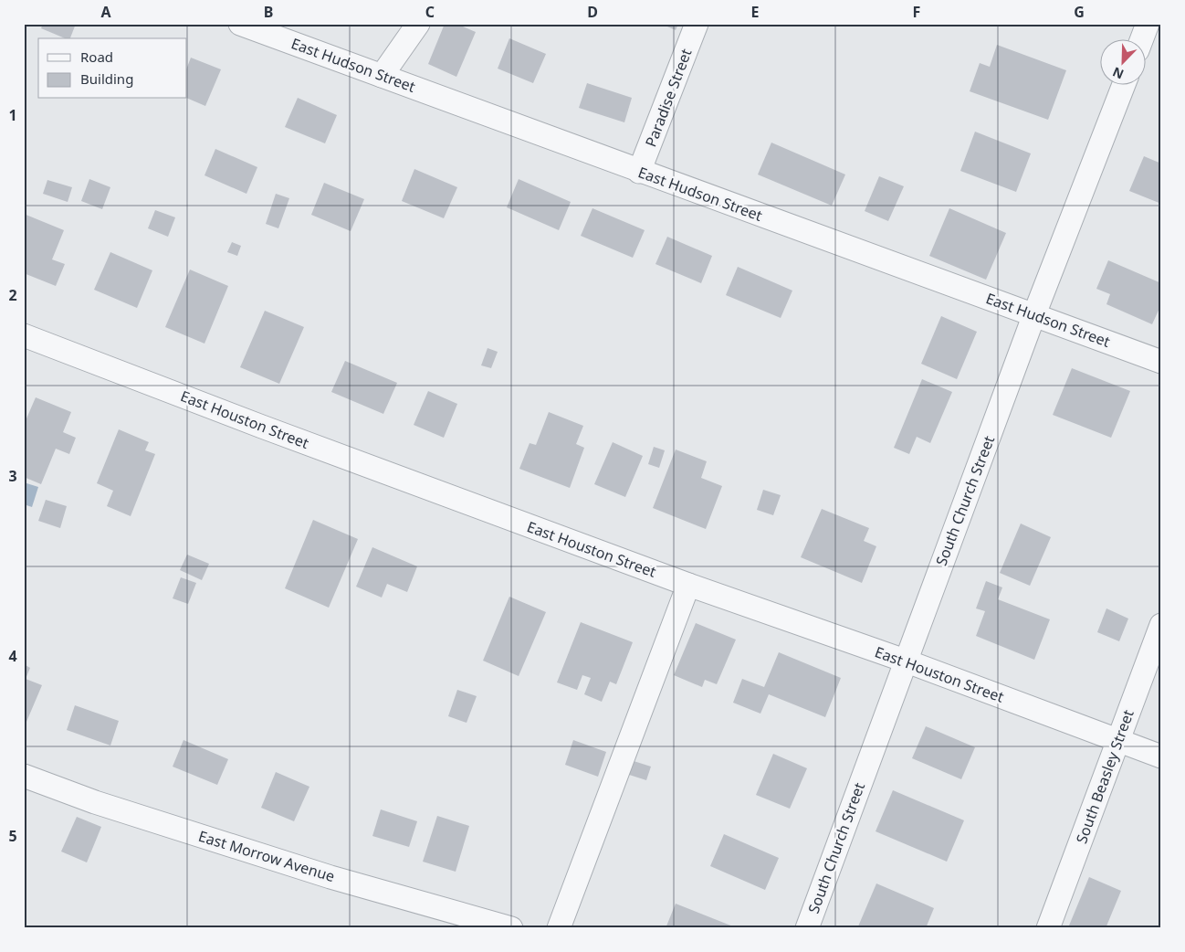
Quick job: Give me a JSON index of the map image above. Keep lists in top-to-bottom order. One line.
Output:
{"streets":{"street":["East Hudson Street","Paradise Street","East Houston Street","South Church Street","South Beasley Street","East Morrow Avenue"]},"crossings":[["East Hudson Street","Paradise Street"],["East Hudson Street","South Church Street"],["East Houston Street","South Church Street"],["East Houston Street","South Beasley Street"]],"legend":["Road","Building"],"north":"bottom left","grid":{"columns":["A","B","C","D","E","F","G"],"rows":["1","2","3","4","5"]}}
